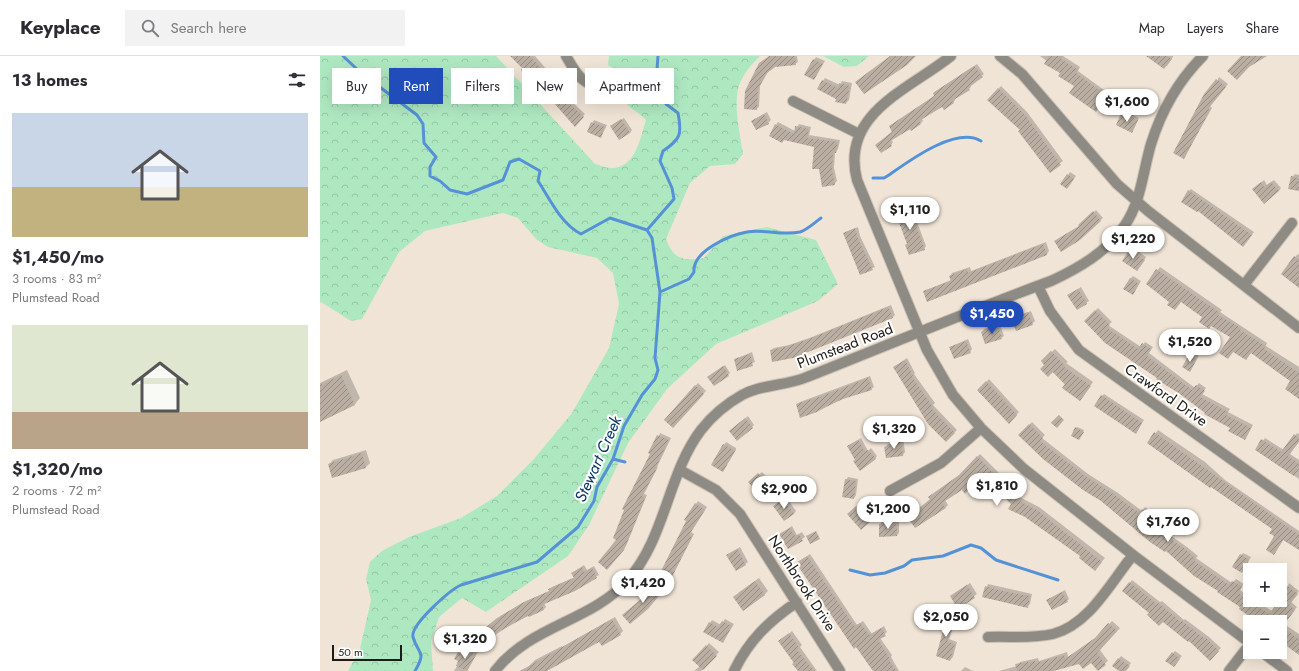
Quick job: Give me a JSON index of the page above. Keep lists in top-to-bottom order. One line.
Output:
{"streets":{"street":["Plumstead Road","Crawford Drive","Northbrook Drive"]},"crossings":[["Plumstead Road","Crawford Drive"],["Plumstead Road","Northbrook Drive"]],"water":["Stewart Creek"],"scale_bar":"50 m","page":{"header":"Keyplace","search":"Search here","nav":["Map","Layers","Share"],"heading":"13 homes","chip":["Buy","Rent","Filters","New","Apartment"],"price":["$1,600","$1,110","$1,220","$1,450","$1,520","$1,320","$1,810","$2,900","$1,200","$1,760","$1,420","$2,050","$1,320"],"list":[{"name":"$1,450/mo","note":"3 rooms · 83 m² · Plumstead Road"},{"name":"$1,320/mo","note":"2 rooms · 72 m² · Plumstead Road"}],"map_buttons":["+","−"],"scale":"50 m"}}
